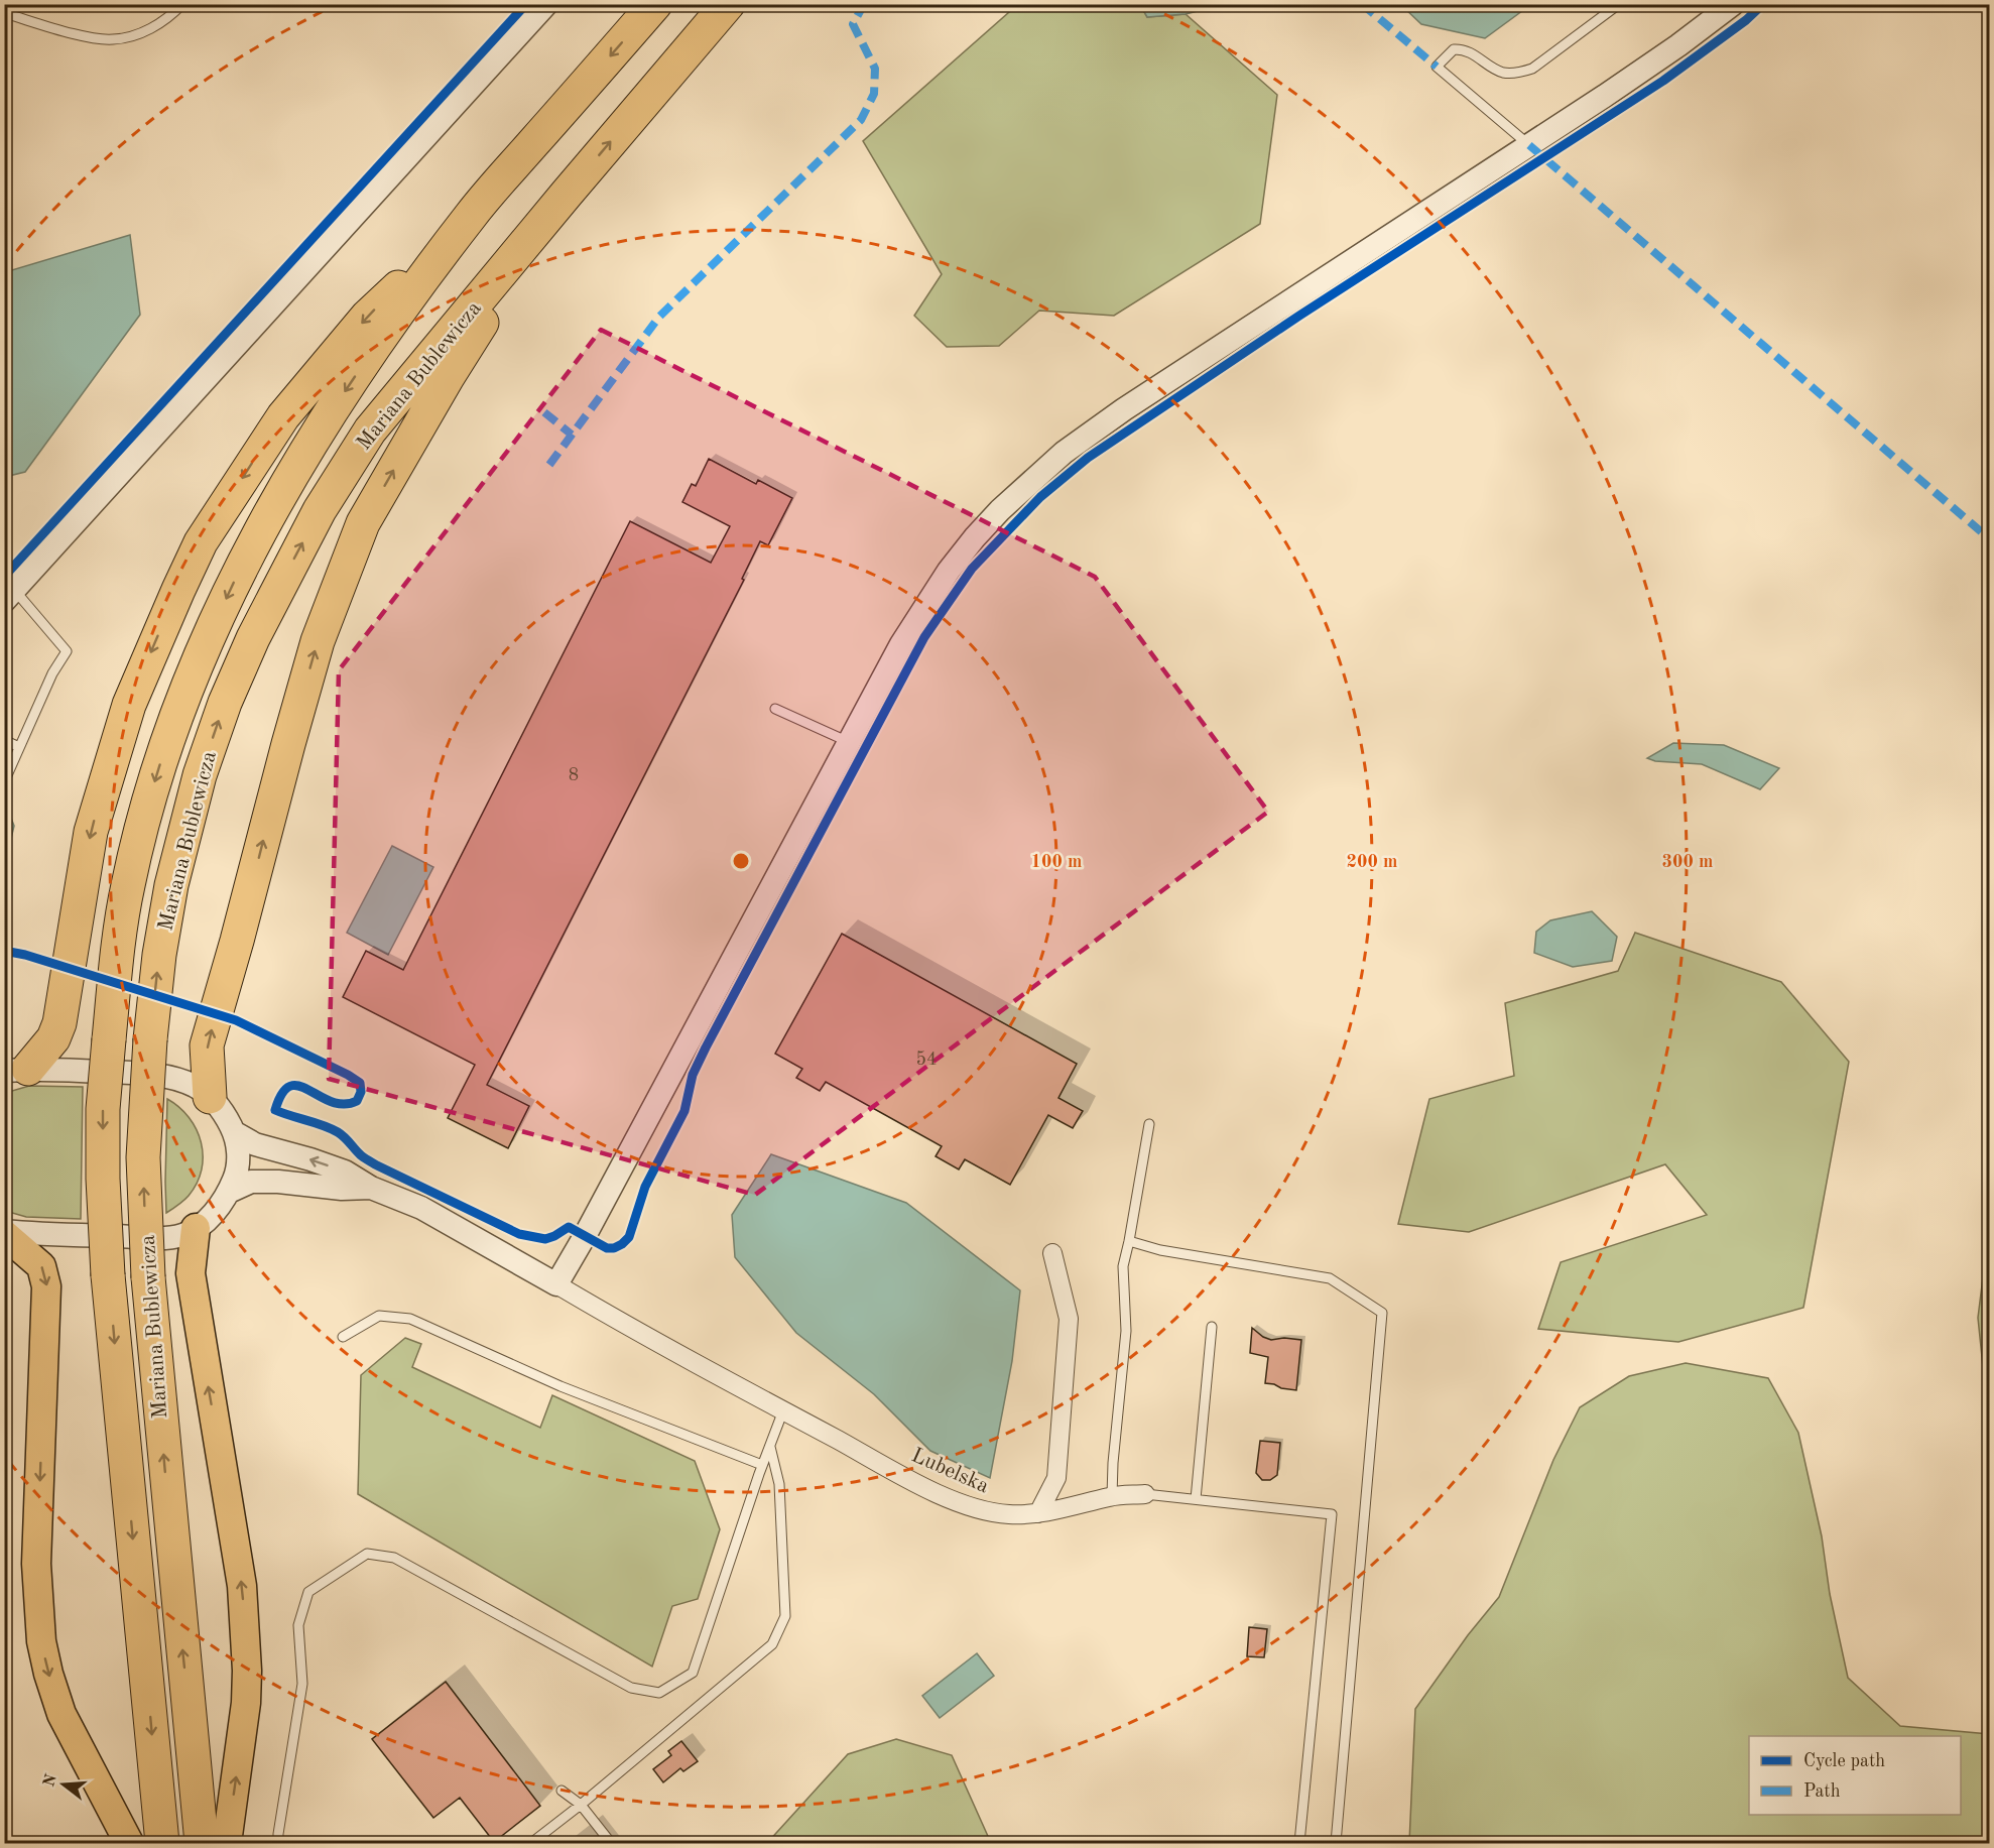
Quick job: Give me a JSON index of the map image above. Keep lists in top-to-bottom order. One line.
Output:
{"streets":{"highway":["Mariana Bublewicza"],"street":["Lubelska"]},"house_numbers":["8","54"],"legend":["Cycle path","Path"],"north":"left","rings":["100 m","200 m","300 m"]}
